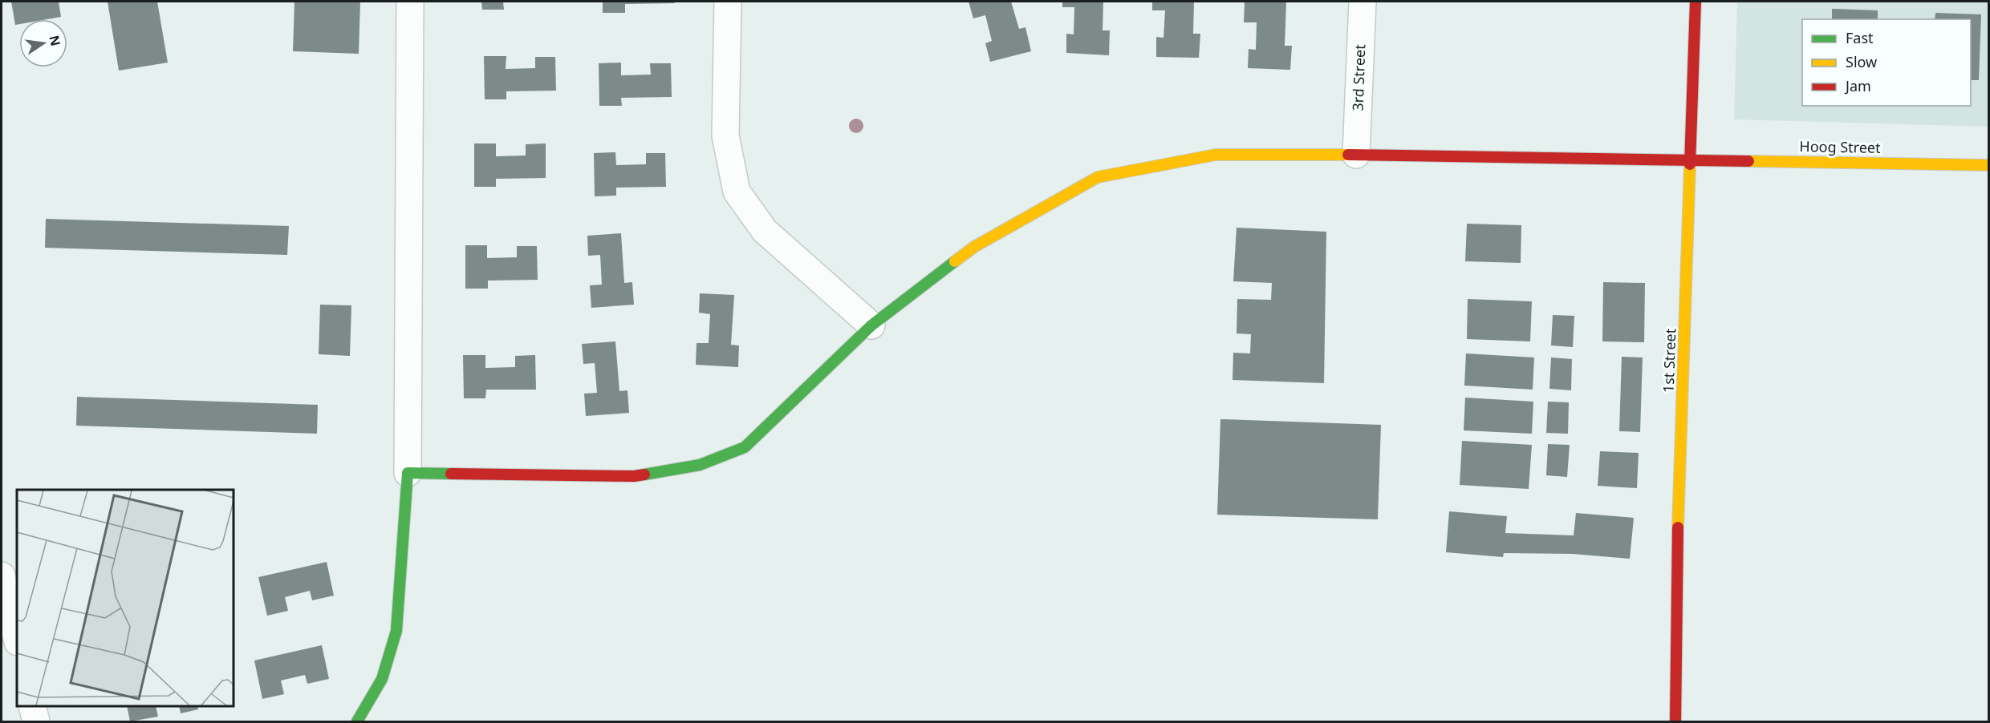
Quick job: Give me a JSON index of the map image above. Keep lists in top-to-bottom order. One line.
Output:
{"streets":{"street":["3rd Street","Hoog Street","1st Street"]},"crossings":[["3rd Street","Hoog Street"],["Hoog Street","1st Street"]],"legend":["Fast","Slow","Jam"],"north":"right"}
